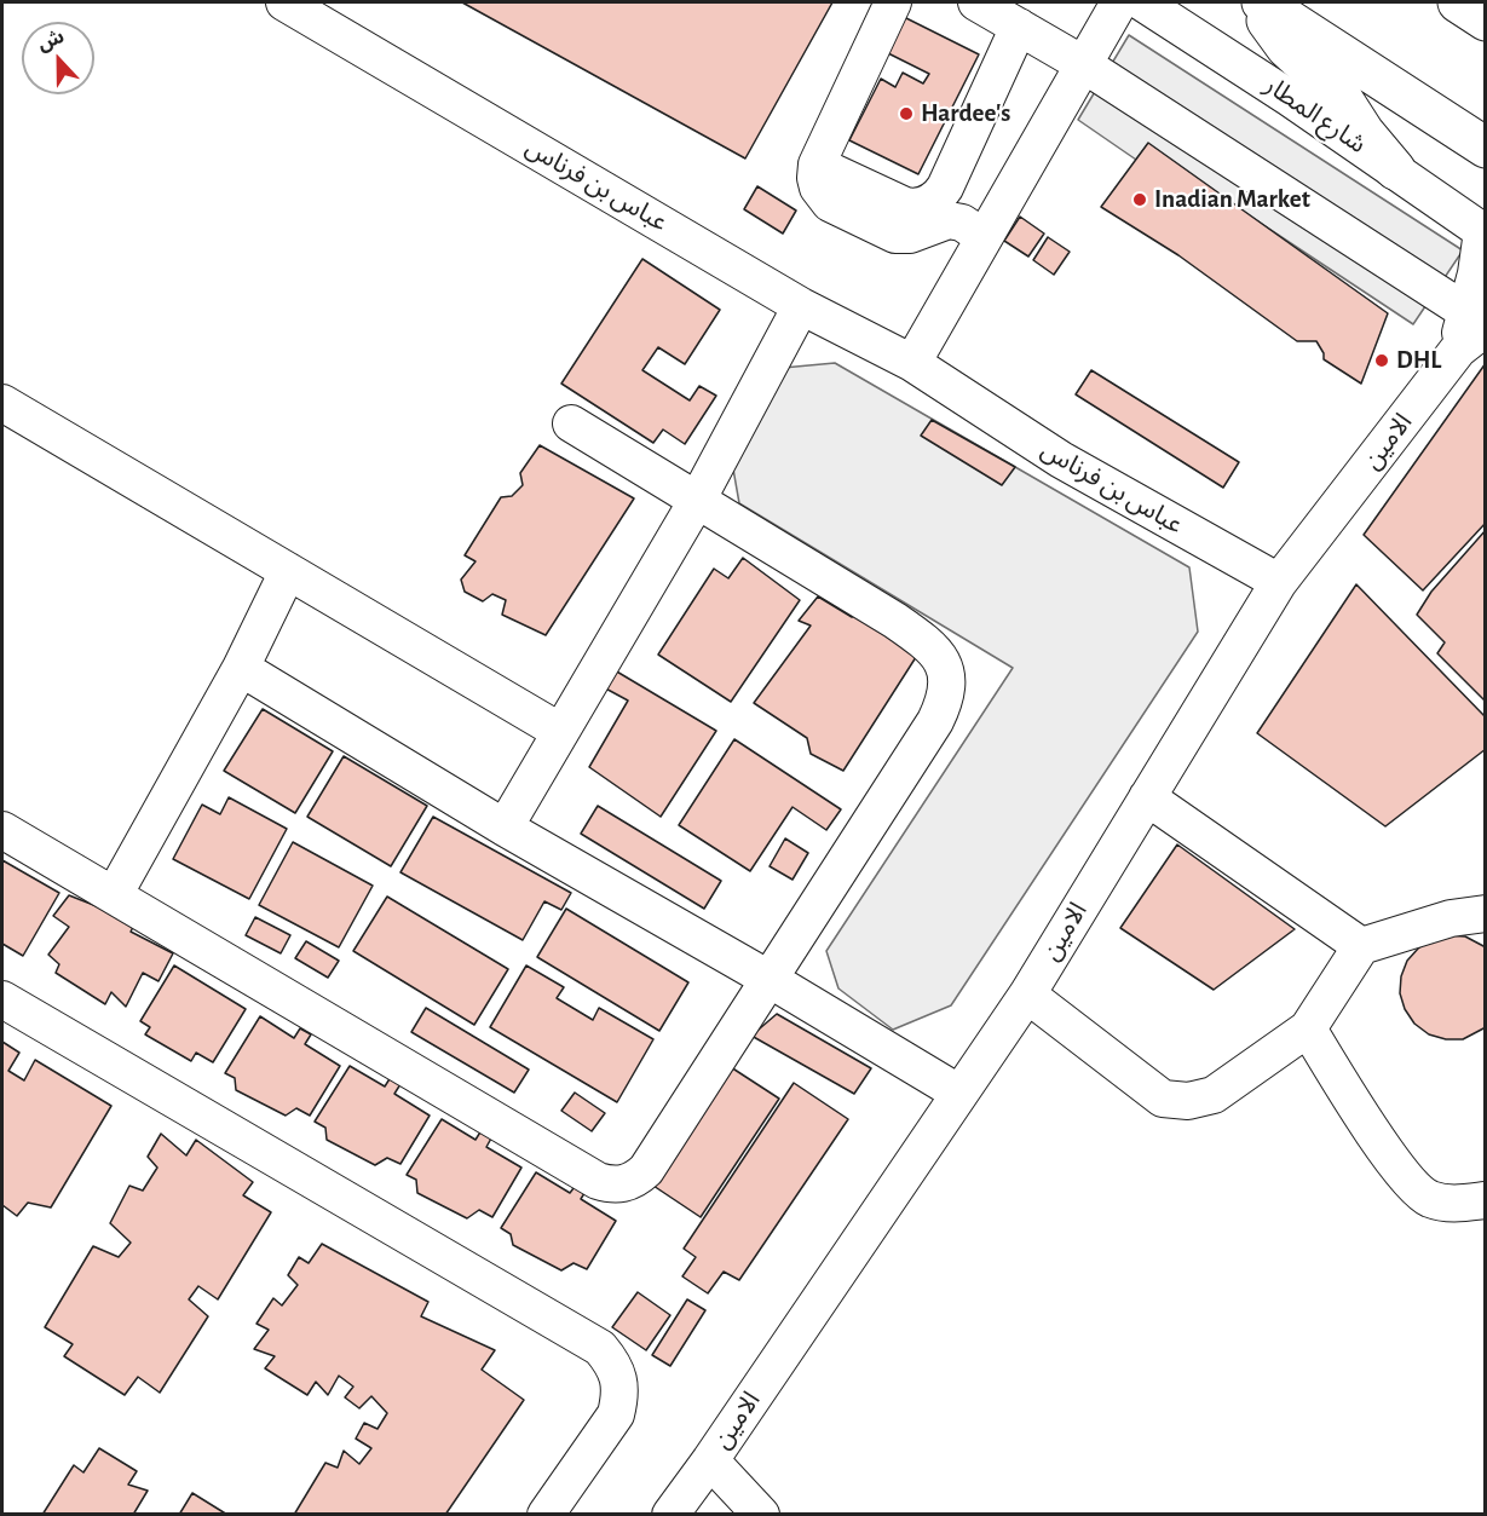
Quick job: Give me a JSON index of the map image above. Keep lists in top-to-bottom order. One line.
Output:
{"streets":{"street":["شارع المطار","عباس بن فرناس","الامين"]},"crossings":[["شارع المطار","الامين"],["عباس بن فرناس","الامين"]],"places":["Hardee's","Inadian Market","DHL"],"north":"top"}
